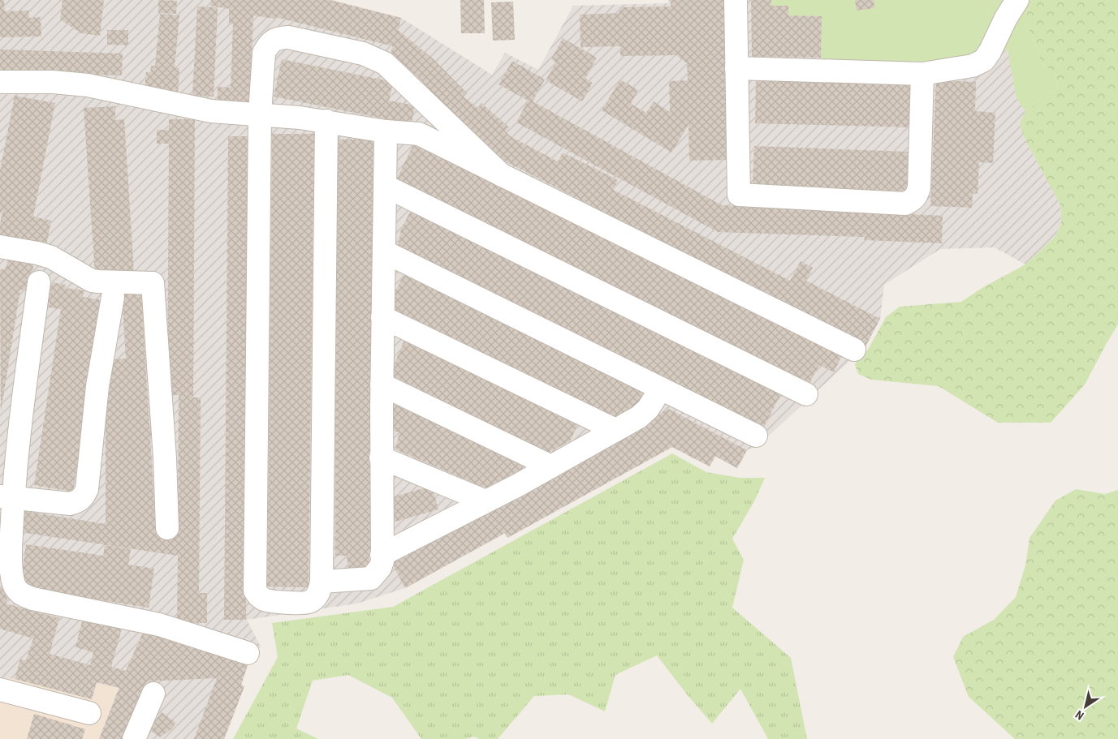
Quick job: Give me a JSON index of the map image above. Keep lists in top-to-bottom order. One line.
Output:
{"north":"bottom left"}
